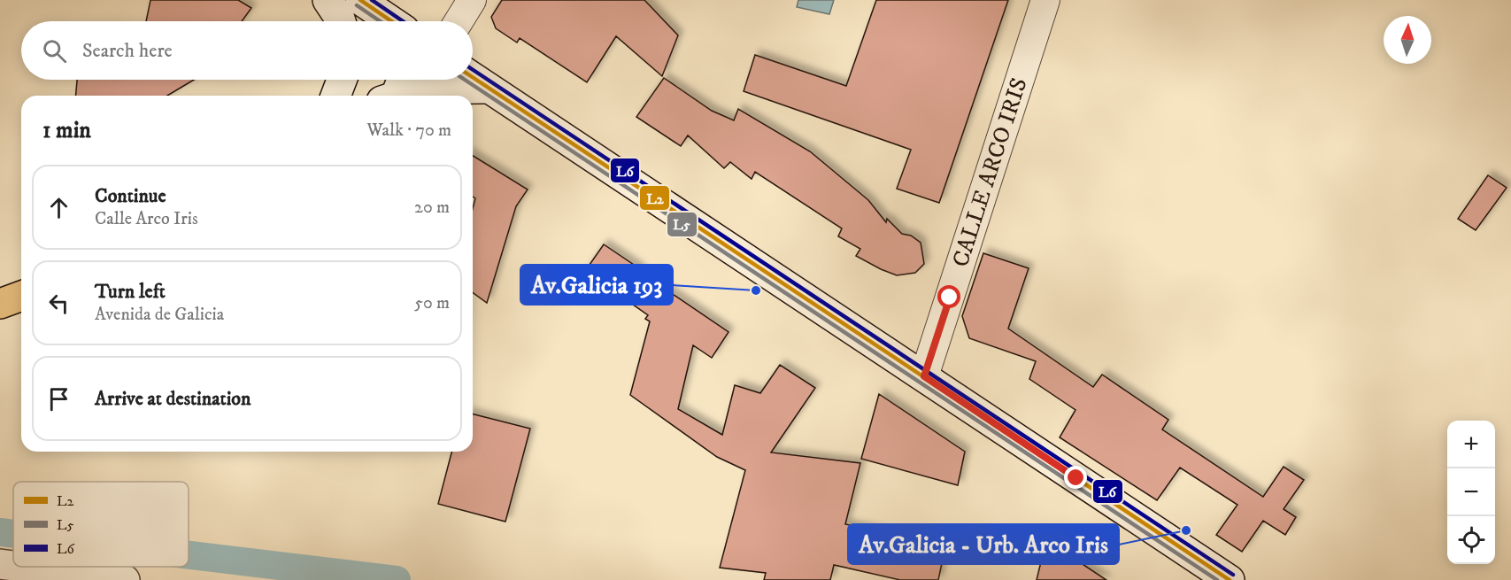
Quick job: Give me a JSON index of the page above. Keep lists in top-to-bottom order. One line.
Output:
{"streets":{"street":["CALLE ARCO IRIS"]},"places":["Av.Galicia 193","Av.Galicia - Urb. Arco Iris"],"lines":["transit line L2","transit line L6","transit line L5"],"legend":["L2","L5","L6"],"north":"top","page":{"search":"Search here","heading":["1 min","Walk · 70 m"],"list":[["Continue","Calle Arco Iris","20 m"],["Turn left","Avenida de Galicia","50 m"],"Arrive at destination"],"map_buttons":["+","−"]}}
